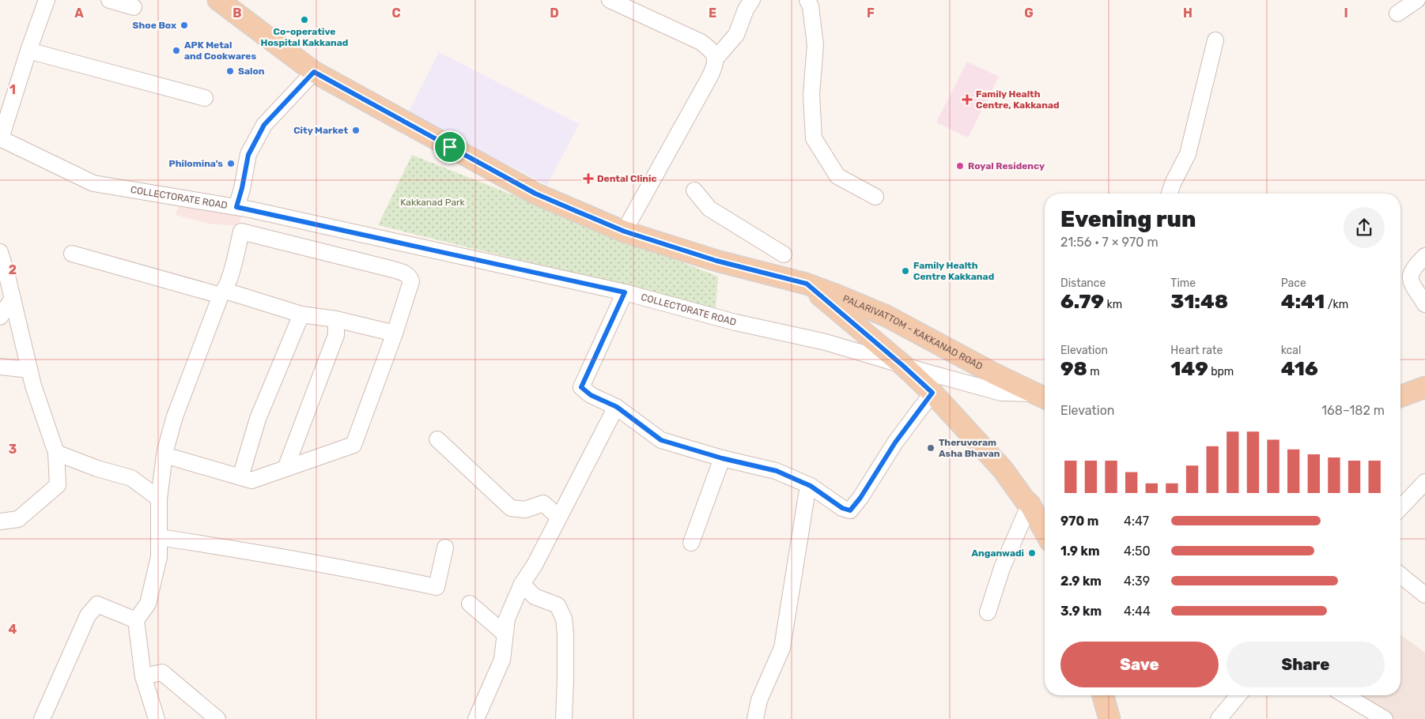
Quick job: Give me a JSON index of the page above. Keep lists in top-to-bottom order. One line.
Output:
{"streets":{"main road":["PALARIVATTOM - KAKKANAD ROAD"],"street":["COLLECTORATE ROAD"]},"crossings":[["COLLECTORATE ROAD","PALARIVATTOM - KAKKANAD ROAD"]],"parks":["Kakkanad Park"],"places":{"other":["Co-operative Hospital Kakkanad","Shoe Box","APK Metal and Cookwares","Salon","City Market","Philomina's","Royal Residency","Family Health Centre Kakkanad","Theruvoram Asha Bhavan","Anganwadi"],"health":["Family Health Centre, Kakkanad","Dental Clinic"]},"page":{"heading":["Evening run","21:56 · 7 × 970 m"],"stats":[["Distance","6.79 km"],["Time","31:48"],["Pace","4:41 /km"],["Elevation","98 m"],["Heart rate","149 bpm"],["kcal","416"]],"chart":["Elevation","168–182 m"],"list":[{"name":"970 m","note":"4:47"},{"name":"1.9 km","note":"4:50"},{"name":"2.9 km","note":"4:39"},{"name":"3.9 km","note":"4:44"}],"buttons":["Save","Share"]},"grid":{"columns":["A","B","C","D","E","F","G","H","I"],"rows":["1","2","3","4"]}}
